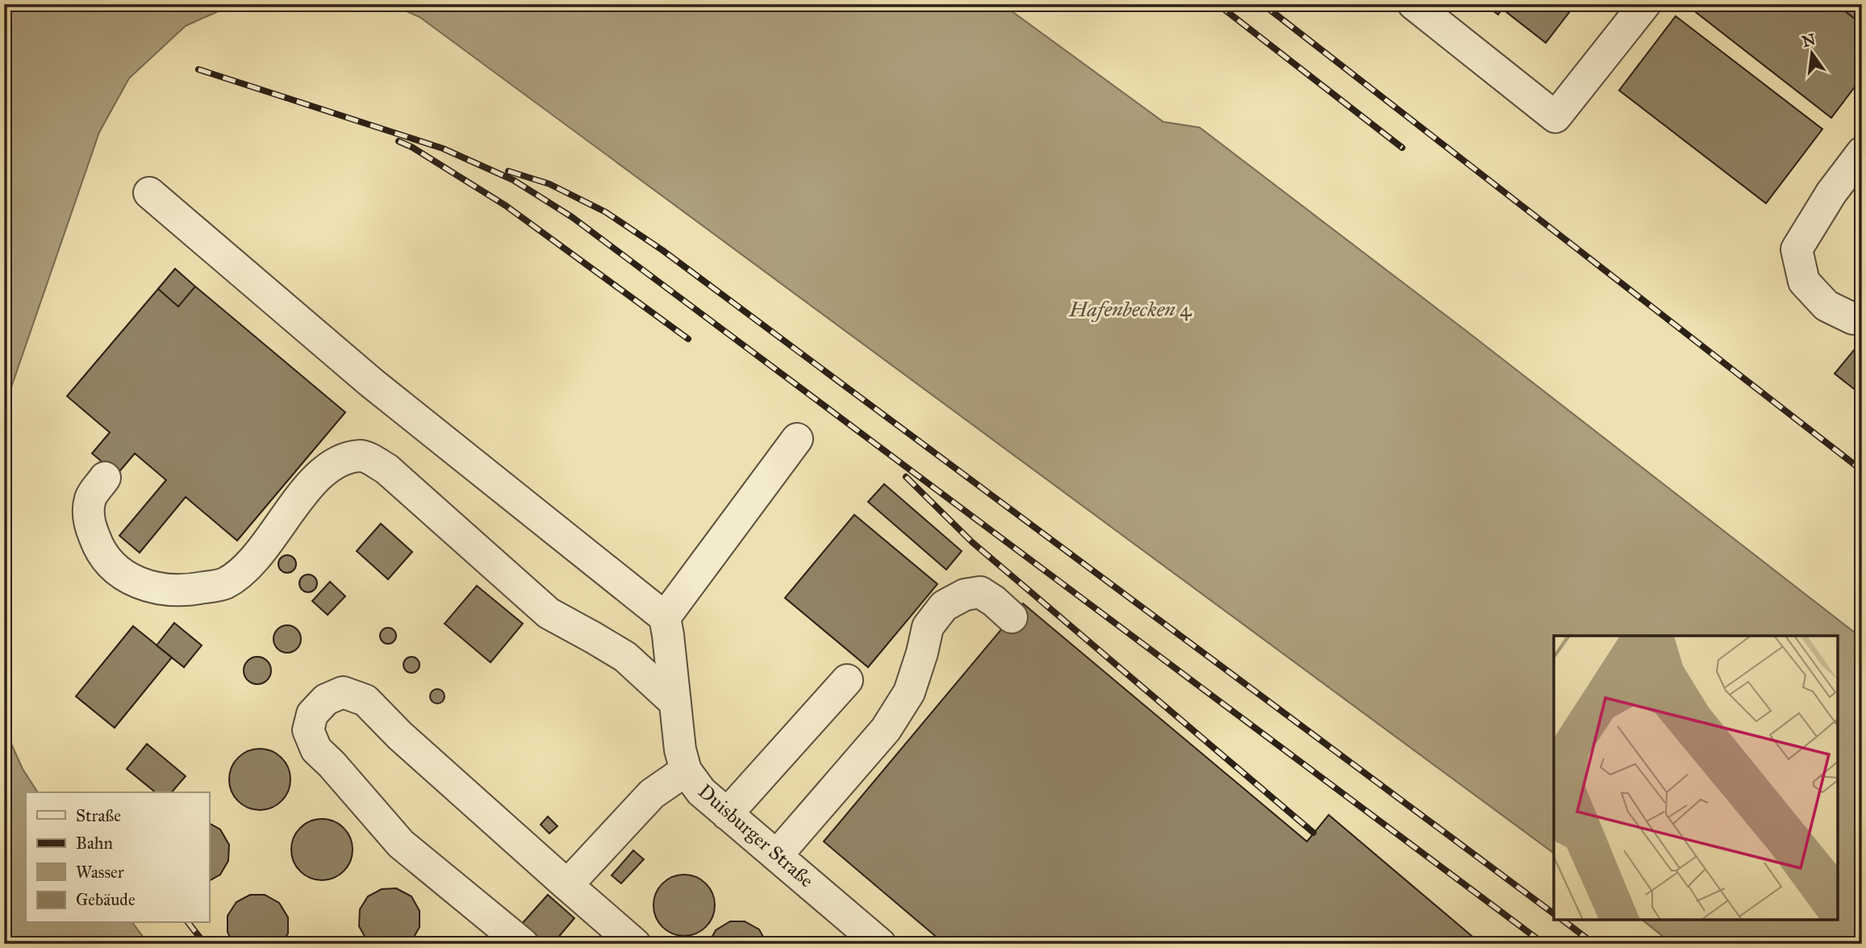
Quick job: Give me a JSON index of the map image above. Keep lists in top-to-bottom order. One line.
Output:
{"streets":{"street":["Duisburger Straße"]},"water":["Hafenbecken 4"],"legend":["Straße","Bahn","Wasser","Gebäude"],"north":"top"}
